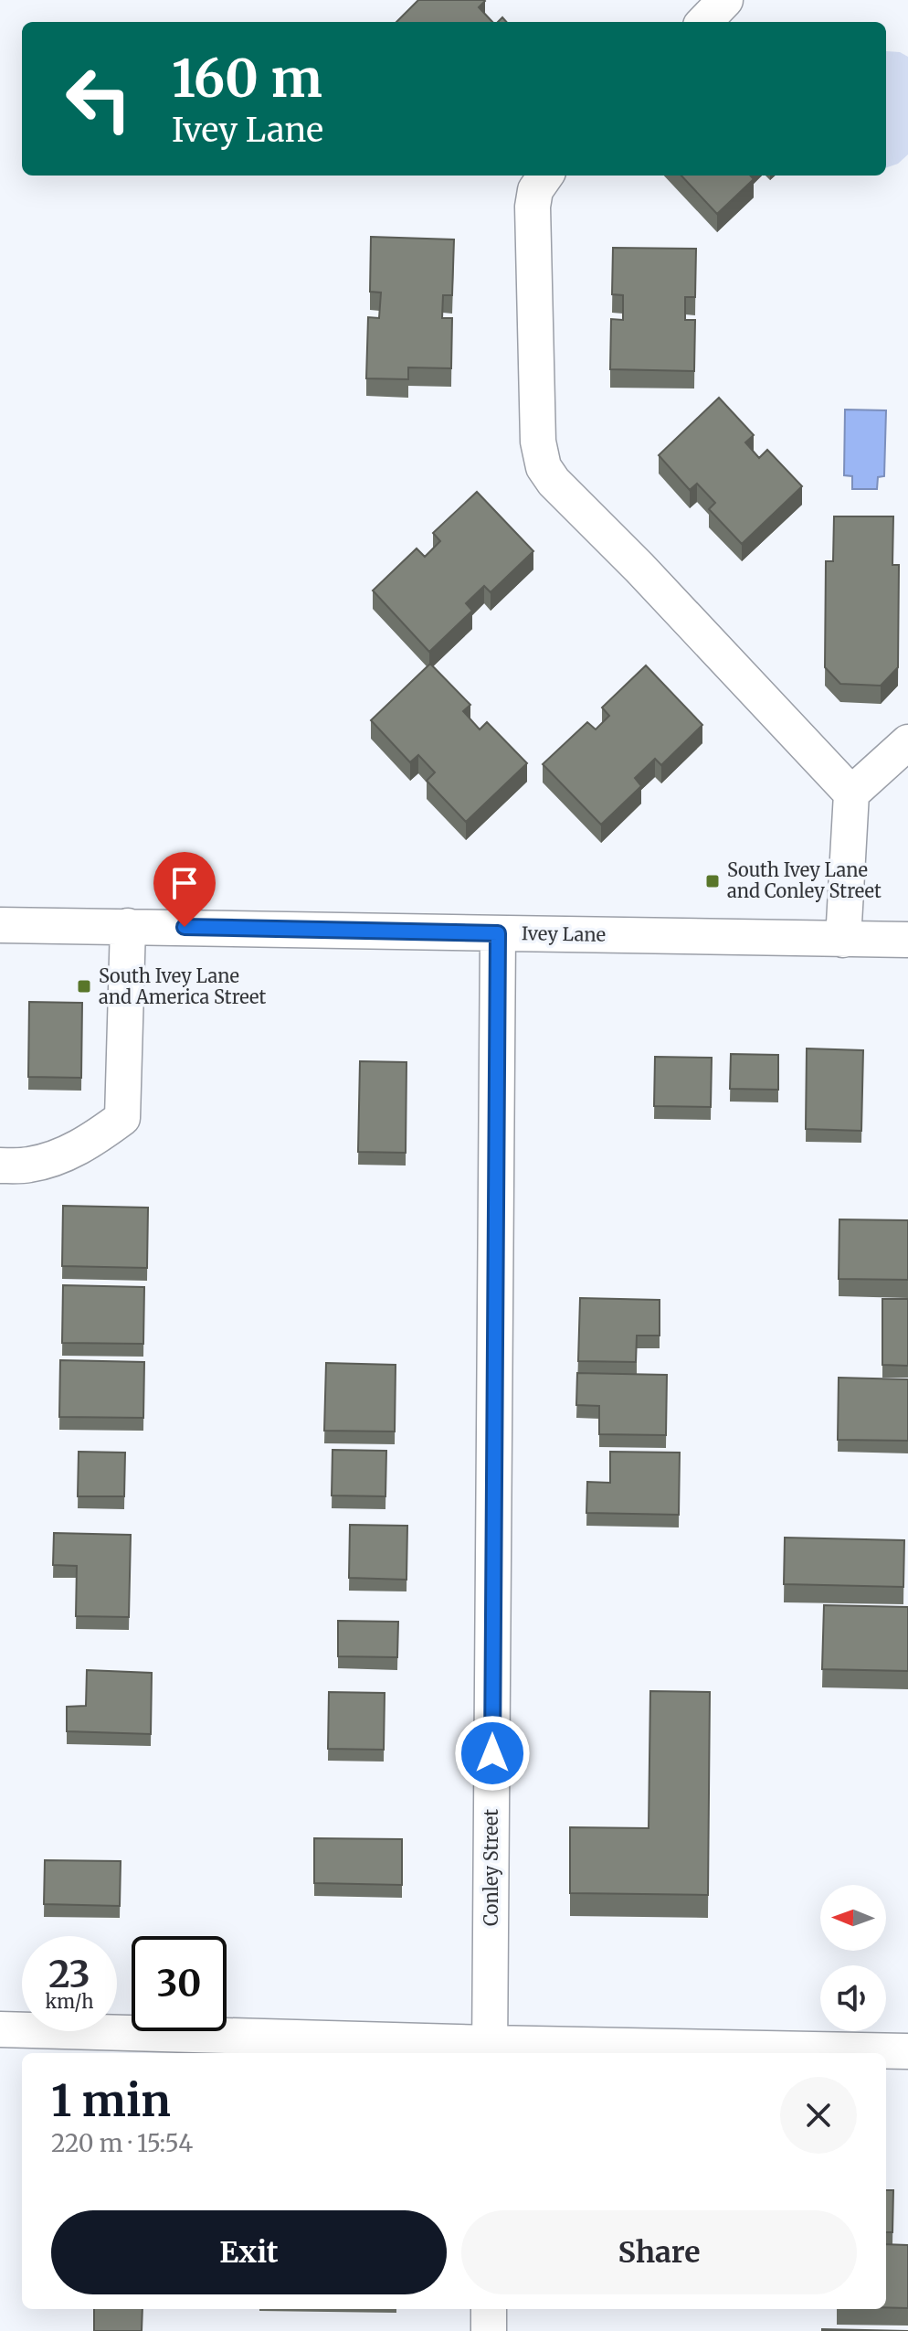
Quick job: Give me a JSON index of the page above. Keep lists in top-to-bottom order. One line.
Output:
{"streets":{"street":["Ivey Lane","Conley Street"]},"crossings":[["Ivey Lane","Conley Street"]],"places":{"transit":["South Ivey Lane and Conley Street","South Ivey Lane and America Street"]},"north":"left","page":{"turn":["160 m","Ivey Lane"],"speed":"23 km/h","limit":"30","heading":["1 min","220 m · 15:54"],"buttons":["Exit","Share"]}}
